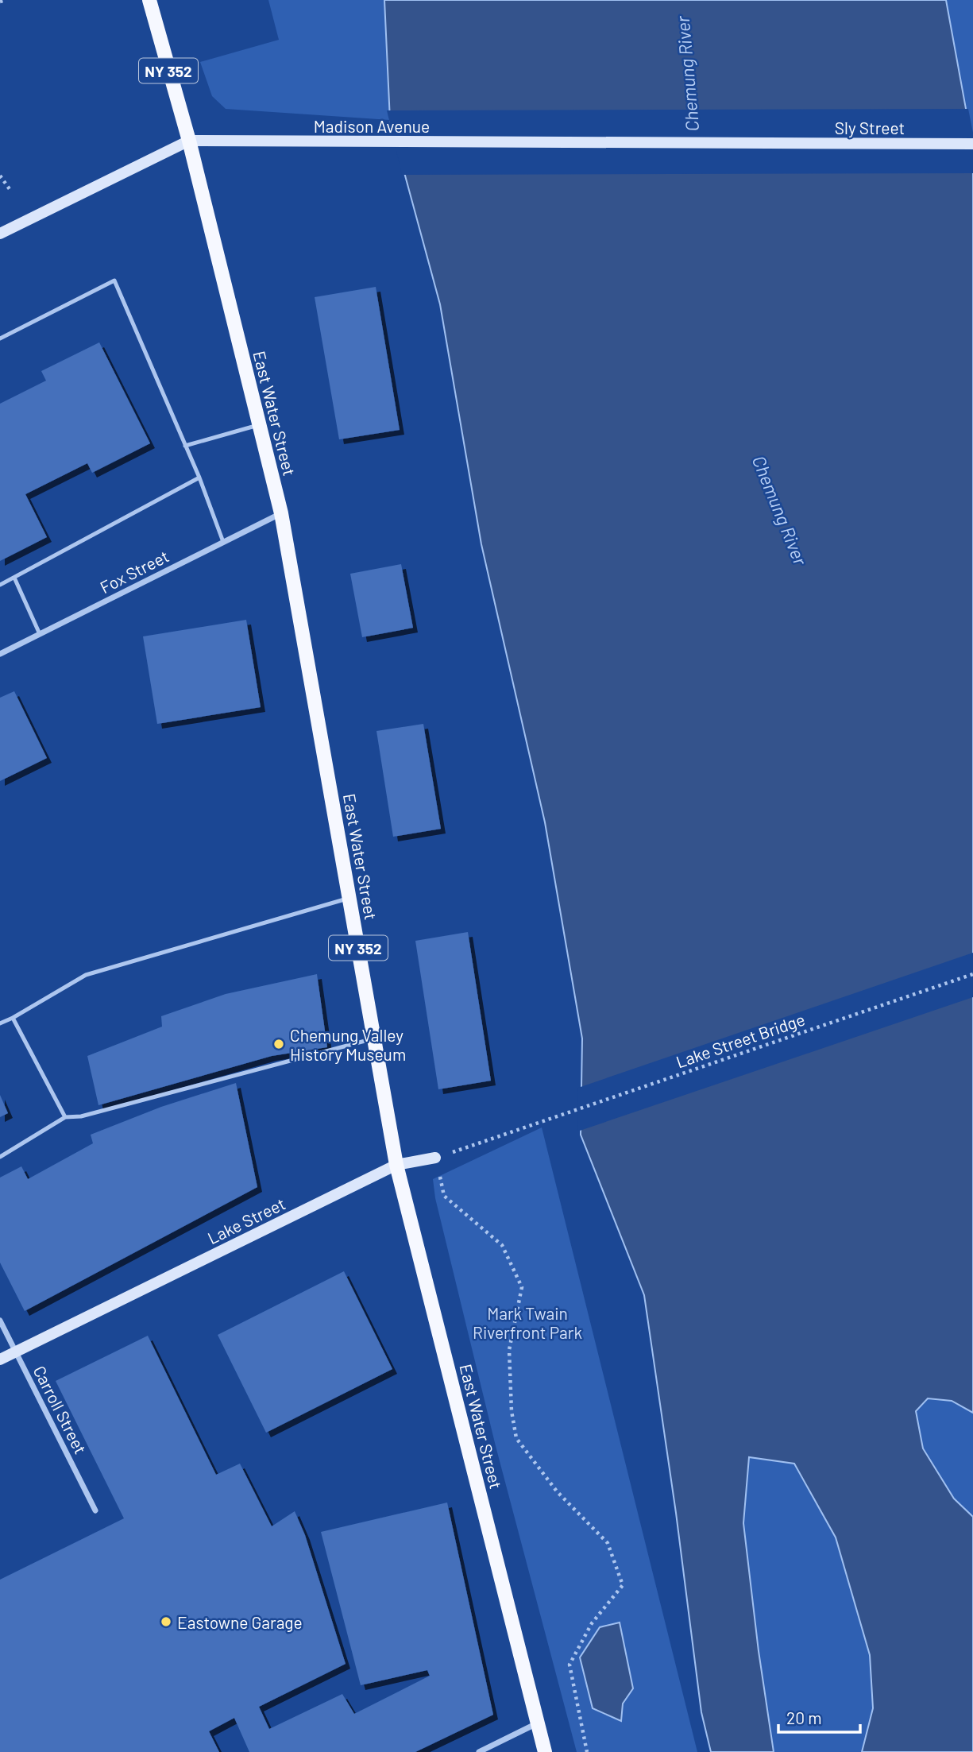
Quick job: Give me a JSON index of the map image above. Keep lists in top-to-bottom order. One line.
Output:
{"streets":{"main road":["NY 352","Madison Avenue","Sly Street","East Water Street","Lake Street"],"street":["Fox Street","Carroll Street"],"path":["Lake Street Bridge"]},"crossings":[["Madison Avenue","Sly Street"],["Madison Avenue","East Water Street"],["East Water Street","Fox Street"],["East Water Street","Lake Street"],["Lake Street Bridge","Lake Street"],["Lake Street","Carroll Street"]],"water":["Chemung River"],"parks":["Mark Twain Riverfront Park"],"places":["Chemung Valley History Museum","Eastowne Garage"],"scale_bar":"20 m"}
